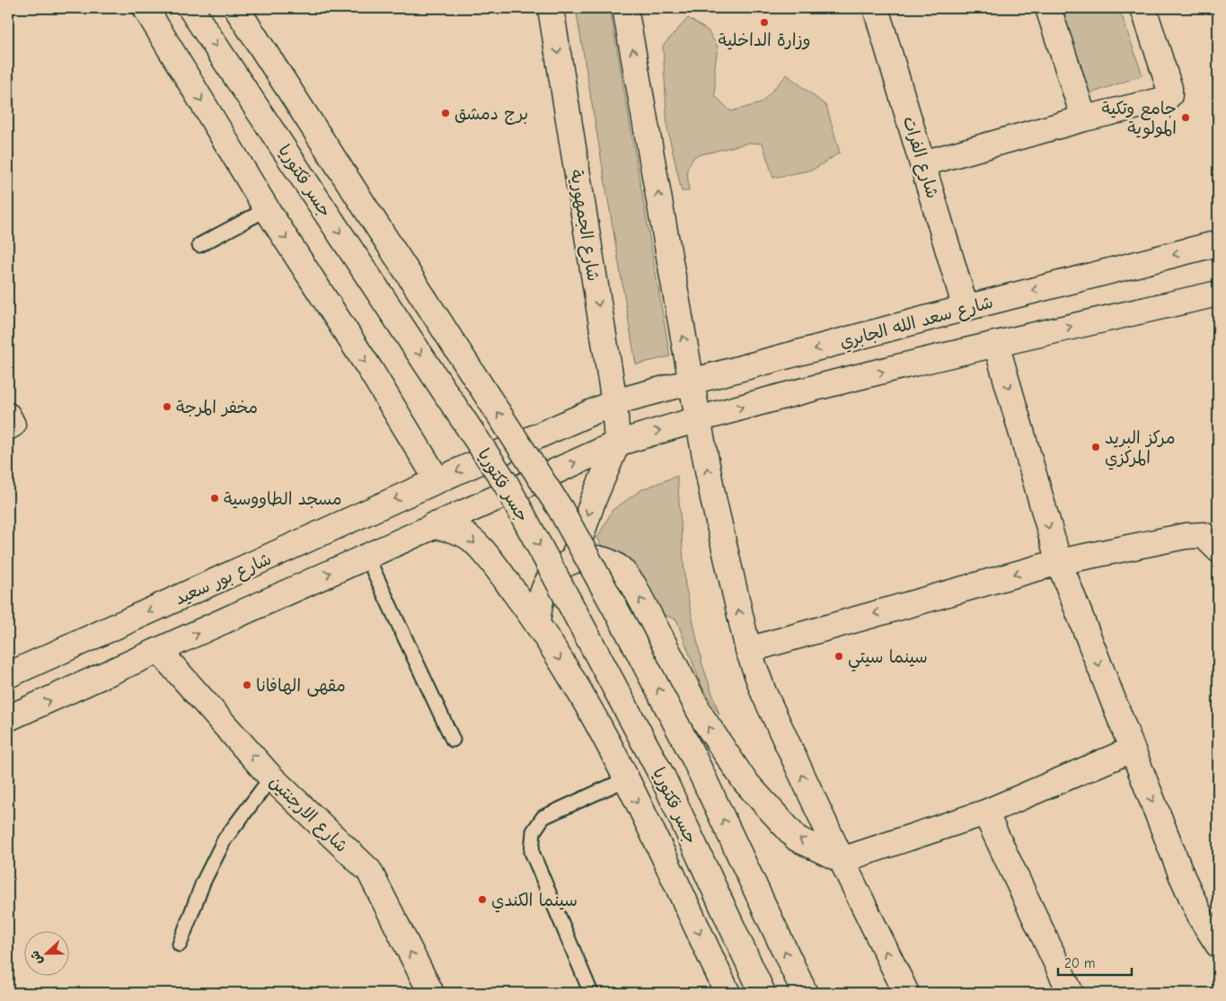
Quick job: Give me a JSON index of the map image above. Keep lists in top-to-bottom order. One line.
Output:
{"streets":{"main road":["شارع الفرات","جسر فكتوريا","شارع الجمهورية","شارع سعد الله الجابري","شارع بور سعيد","شارع الارجنتين"]},"crossings":[["شارع الفرات","شارع سعد الله الجابري"],["شارع الجمهورية","شارع سعد الله الجابري"],["شارع الجمهورية","شارع بور سعيد"],["شارع سعد الله الجابري","شارع بور سعيد"]],"one_way":["شارع الارجنتين"],"places":["وزارة الداخلية","برج دمشق","جامع وتكية المولوية","مخفر المرجة","مركز البريد المركزي","مسجد الطاووسية","سينما سيتي","مقهى الهافانا","سينما الكندي"],"scale_bar":"20 m","north":"left"}
